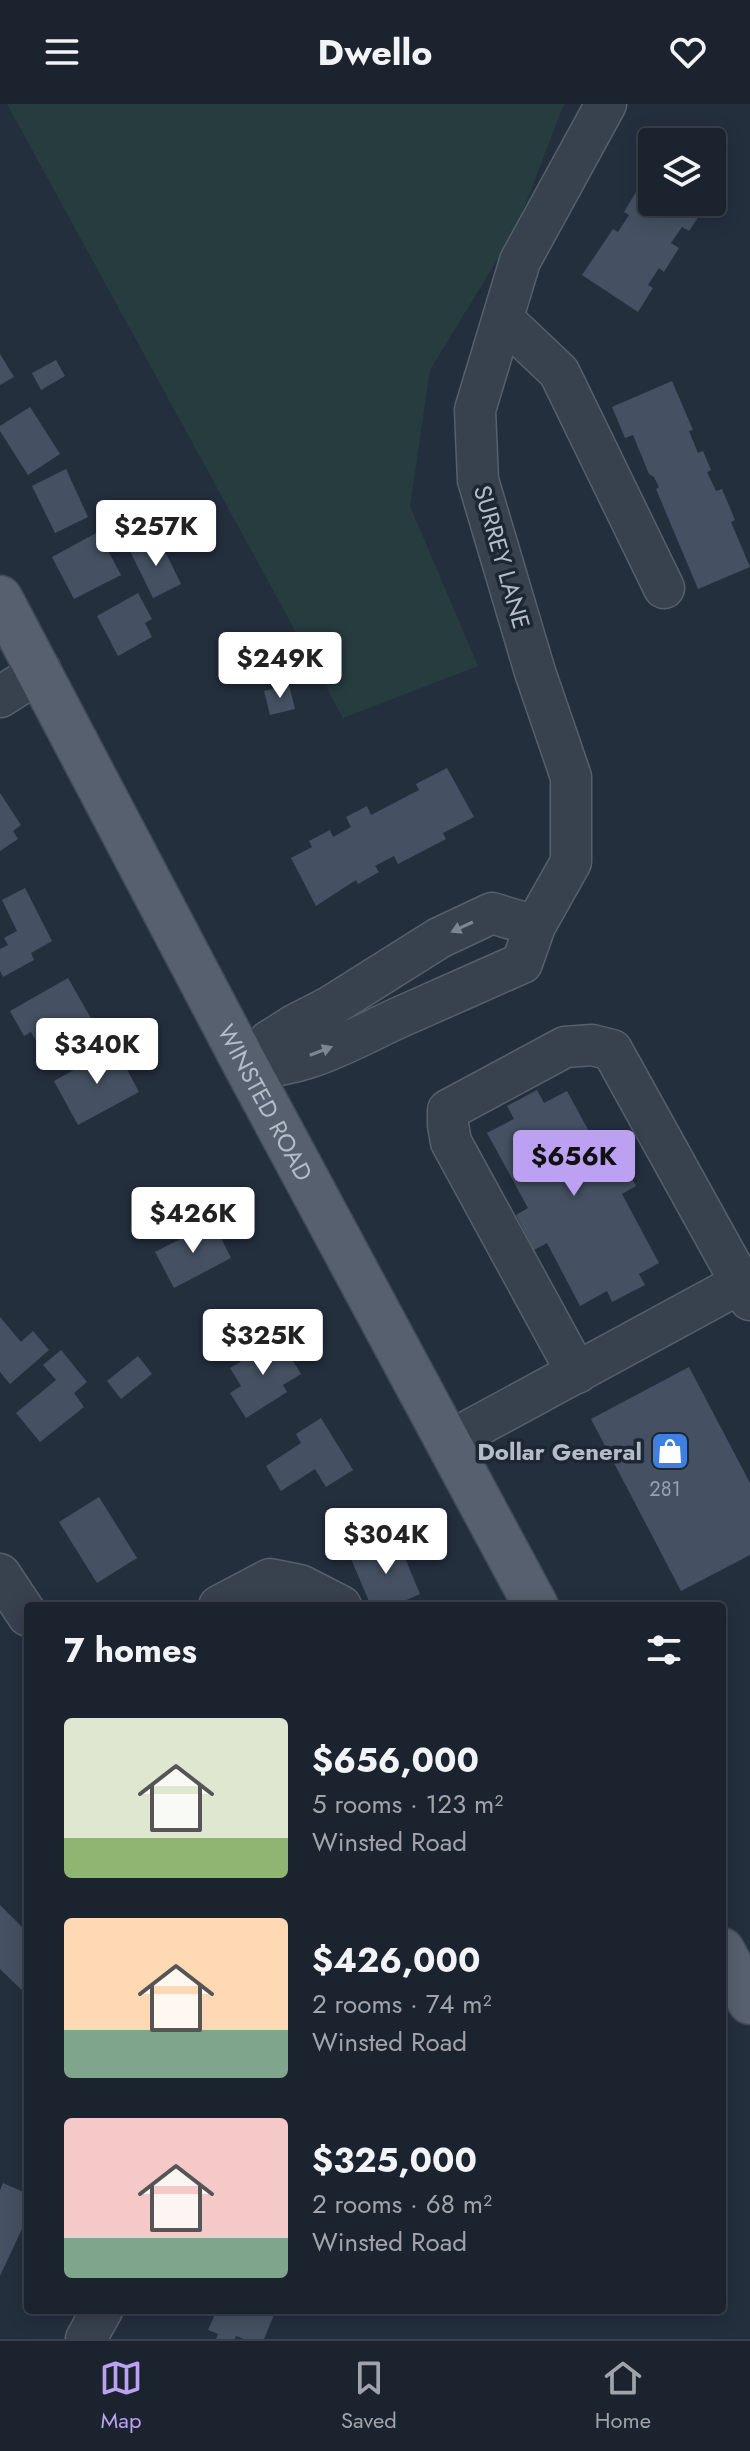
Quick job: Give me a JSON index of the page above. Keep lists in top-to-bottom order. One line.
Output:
{"streets":{"main road":["WINSTED ROAD"],"street":["SURREY LANE"]},"crossings":[["SURREY LANE","WINSTED ROAD"]],"places":{"shop":["Dollar General"]},"house_numbers":["281"],"page":{"header":"Dwello","price":["$257K","$249K","$340K","$656K","$426K","$325K","$304K"],"heading":"7 homes","list":[{"name":"$656,000","note":"5 rooms · 123 m² · Winsted Road"},{"name":"$426,000","note":"2 rooms · 74 m² · Winsted Road"},{"name":"$325,000","note":"2 rooms · 68 m² · Winsted Road"}],"tabs":["Map","Saved","Home"]}}
